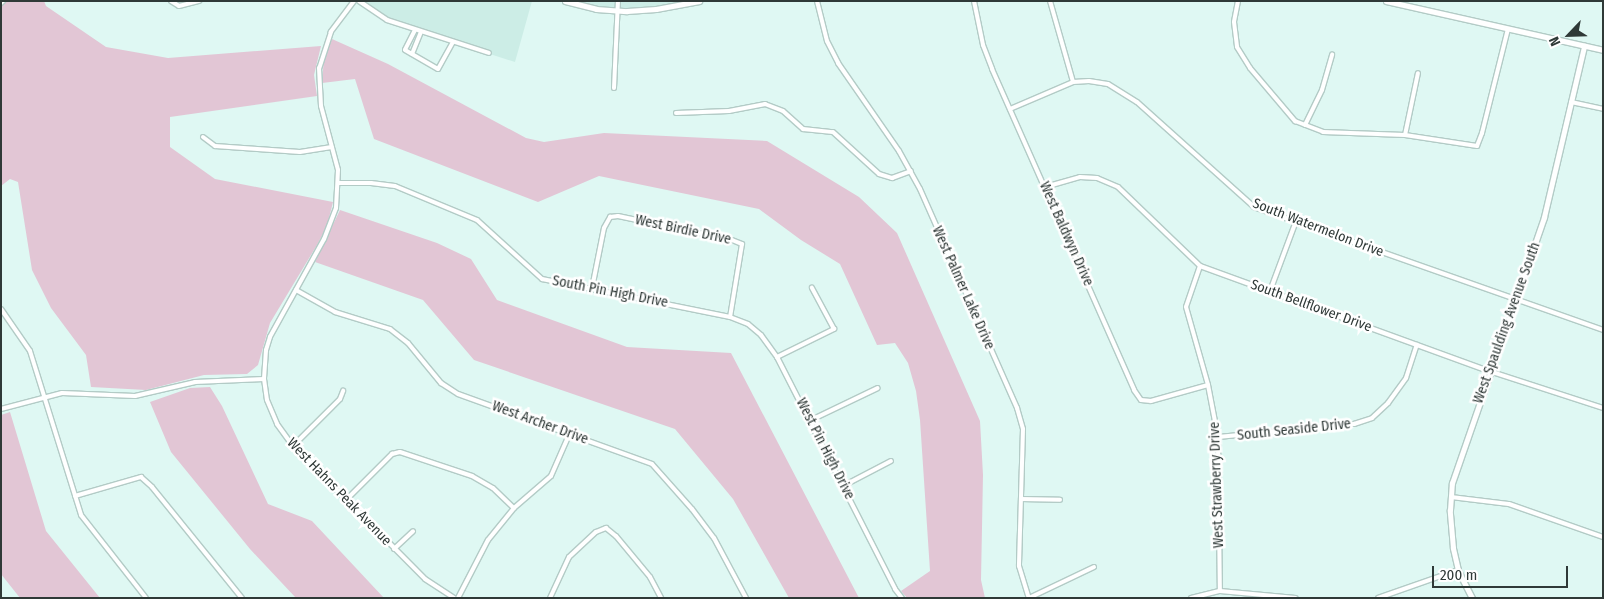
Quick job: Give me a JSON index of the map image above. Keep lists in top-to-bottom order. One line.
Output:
{"streets":{"street":["South Watermelon Drive","West Birdie Drive","West Baldwyn Drive","West Palmer Lake Drive","South Pin High Drive","South Bellflower Drive","West Spaulding Avenue South","West Archer Drive","South Seaside Drive","West Pin High Drive","West Strawberry Drive","West Hahns Peak Avenue"]},"crossings":[["South Watermelon Drive","West Baldwyn Drive"],["South Watermelon Drive","West Spaulding Avenue South"],["West Birdie Drive","South Pin High Drive"],["West Birdie Drive","West Pin High Drive"],["West Baldwyn Drive","South Bellflower Drive"],["West Baldwyn Drive","West Strawberry Drive"],["South Pin High Drive","West Pin High Drive"],["South Pin High Drive","West Hahns Peak Avenue"],["South Bellflower Drive","West Spaulding Avenue South"],["South Bellflower Drive","South Seaside Drive"],["South Bellflower Drive","West Strawberry Drive"],["West Archer Drive","West Hahns Peak Avenue"],["South Seaside Drive","West Strawberry Drive"]],"scale_bar":"200 m","north":"bottom left"}
